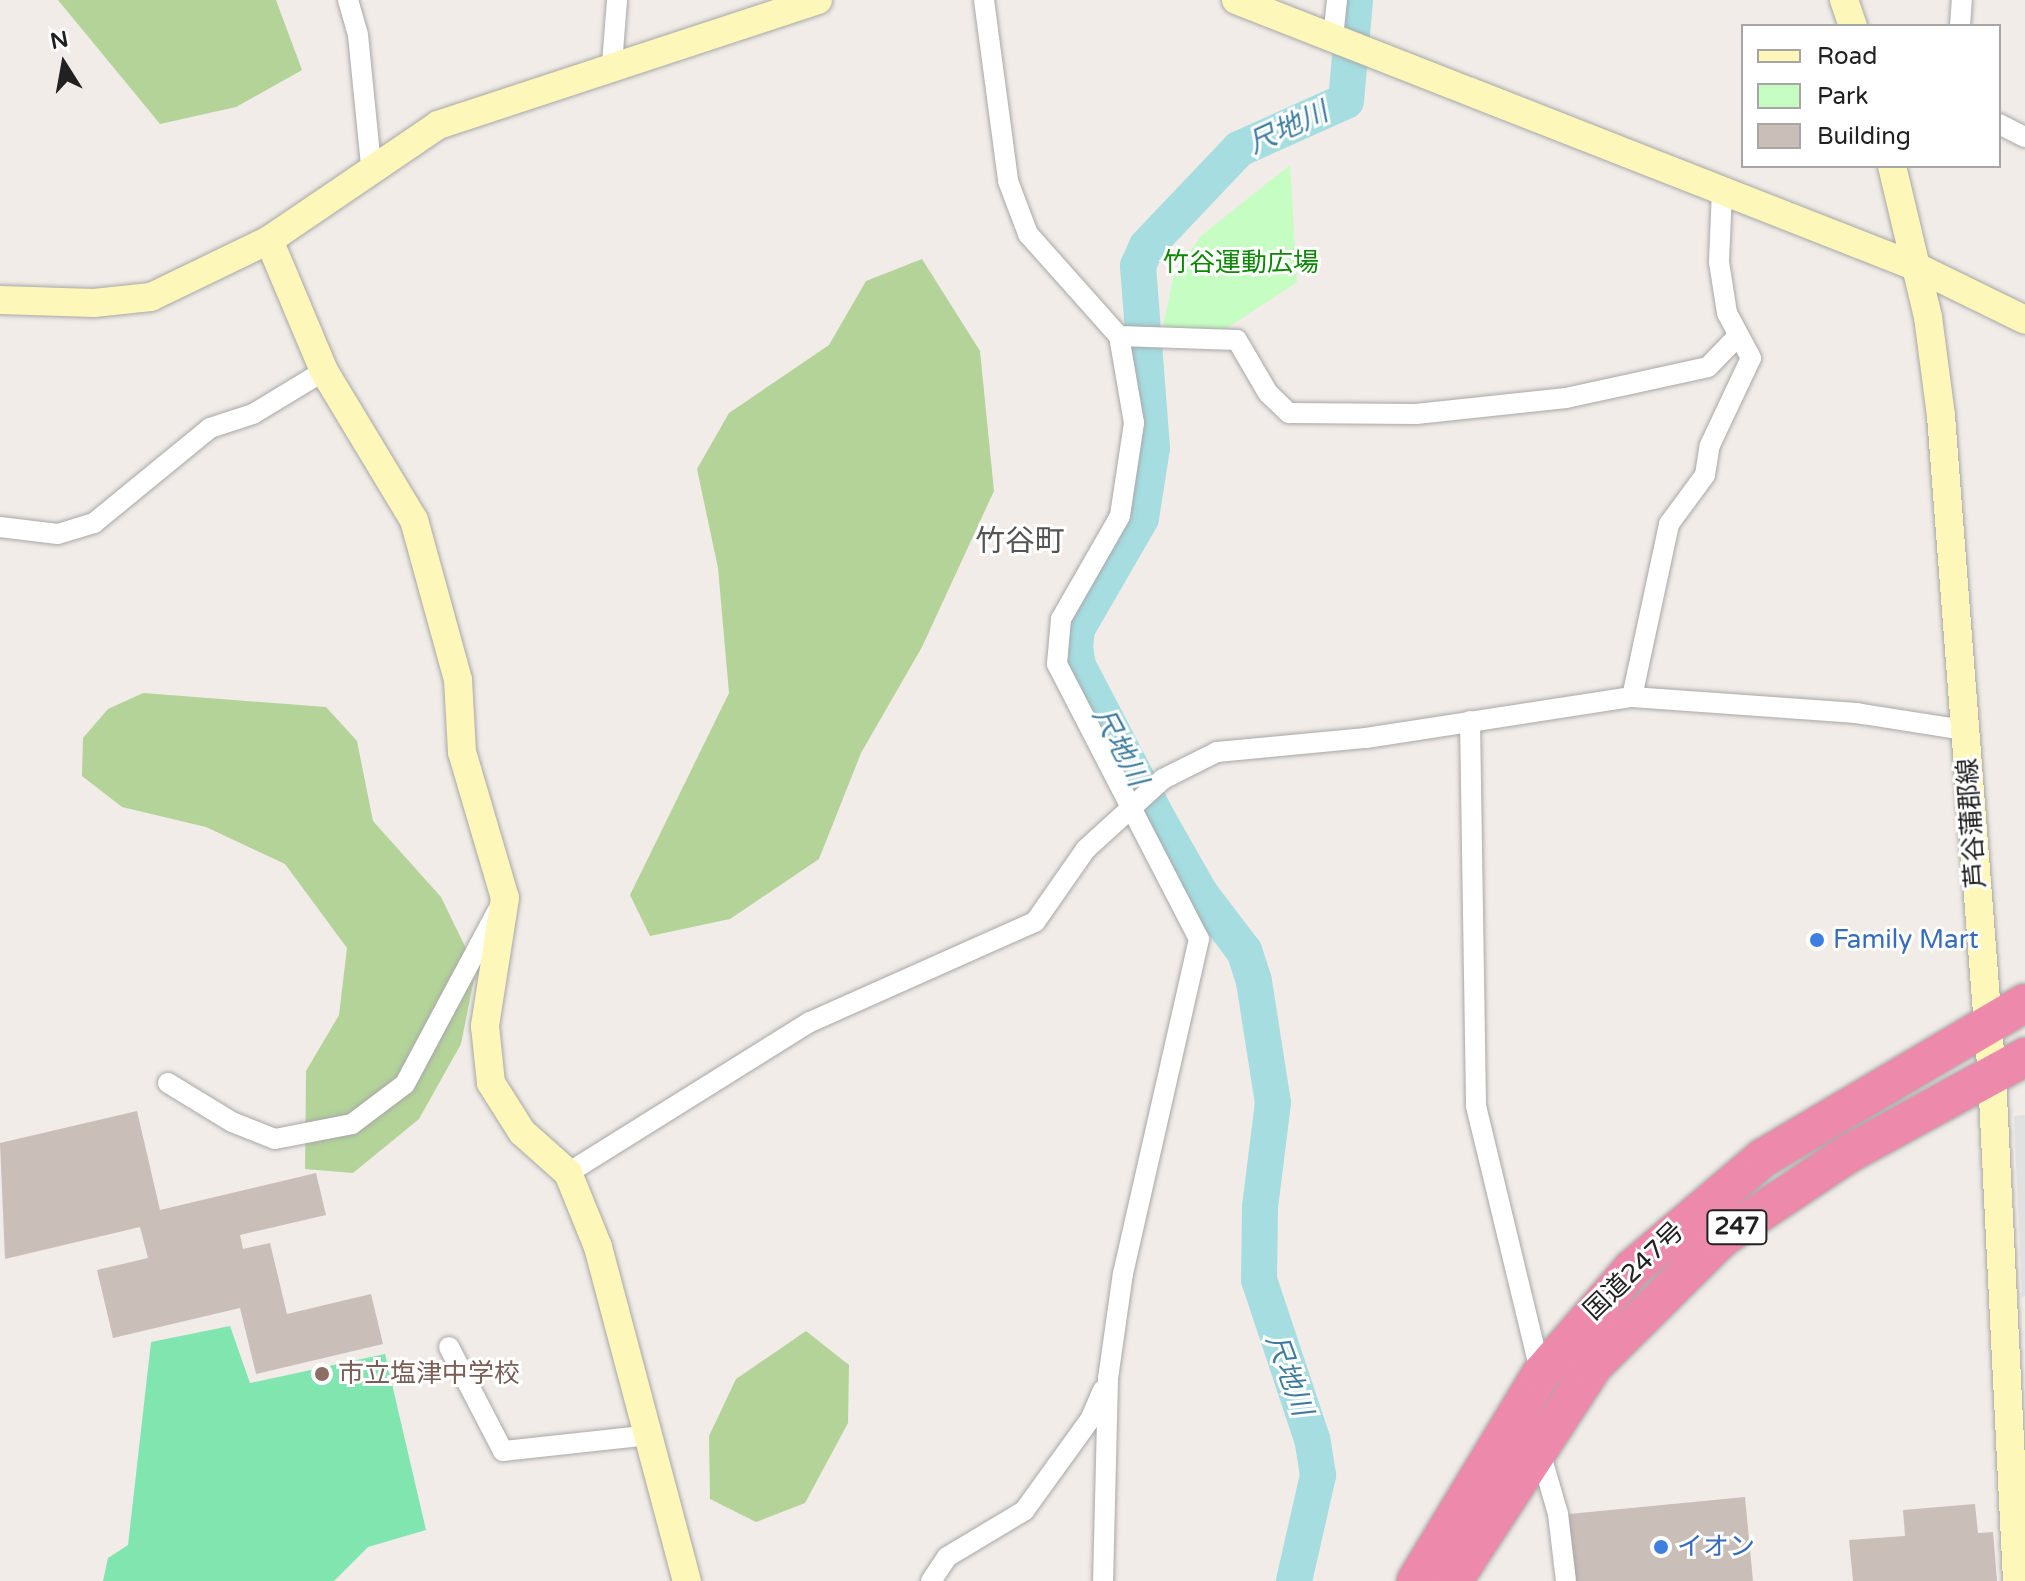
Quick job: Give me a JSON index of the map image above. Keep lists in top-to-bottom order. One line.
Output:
{"streets":{"highway":["247","国道247号"],"street":["芦谷蒲郡線"]},"crossings":[["芦谷蒲郡線","247"],["芦谷蒲郡線","国道247号"],["247","国道247号"]],"districts":["竹谷町"],"water":["尺地川"],"parks":["竹谷運動広場"],"places":["Family Mart","市立塩津中学校","イオン"],"legend":["Road","Park","Building"],"north":"top"}
